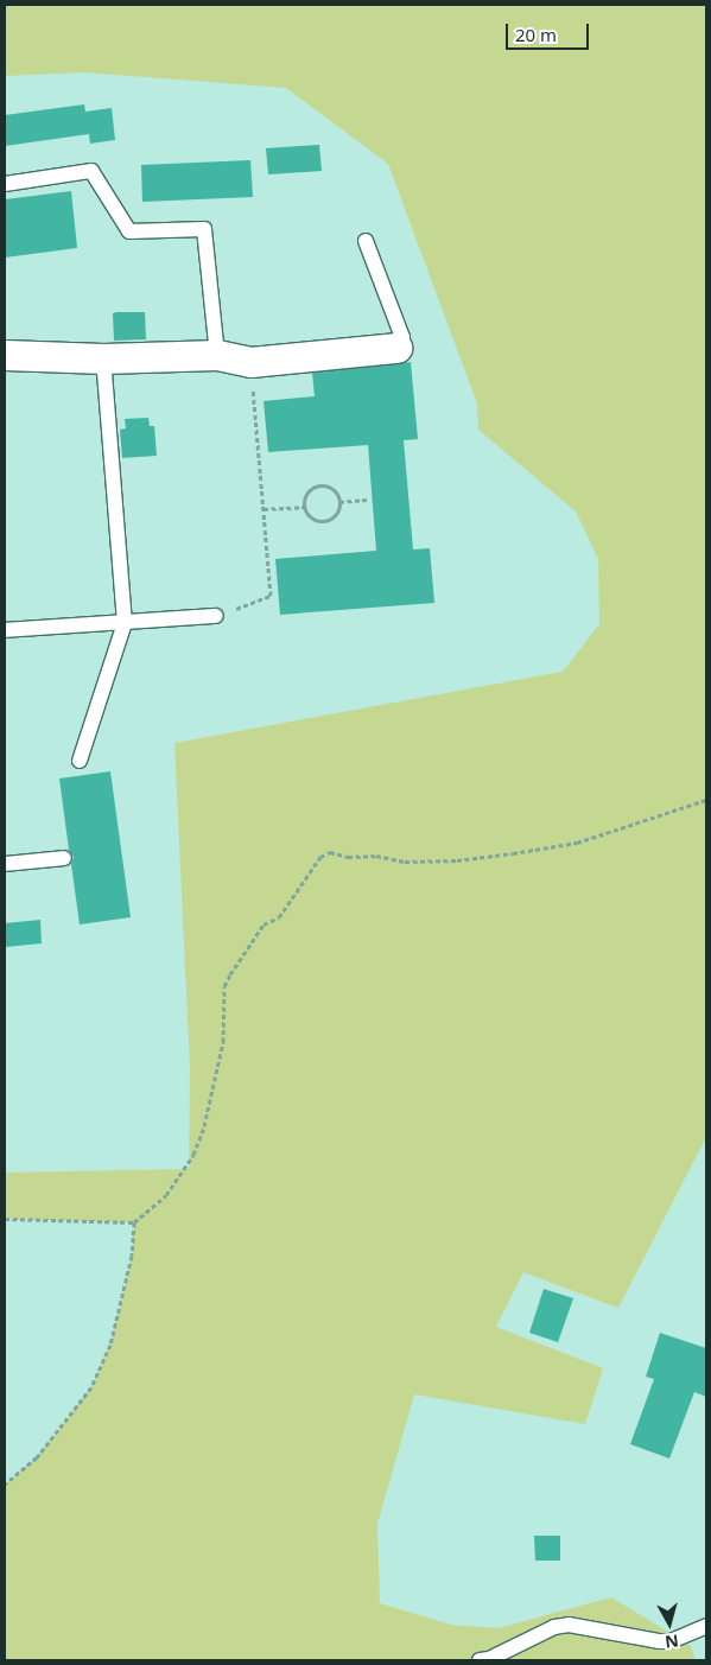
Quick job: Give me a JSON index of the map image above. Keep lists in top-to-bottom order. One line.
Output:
{"scale_bar":"20 m","north":"bottom"}
